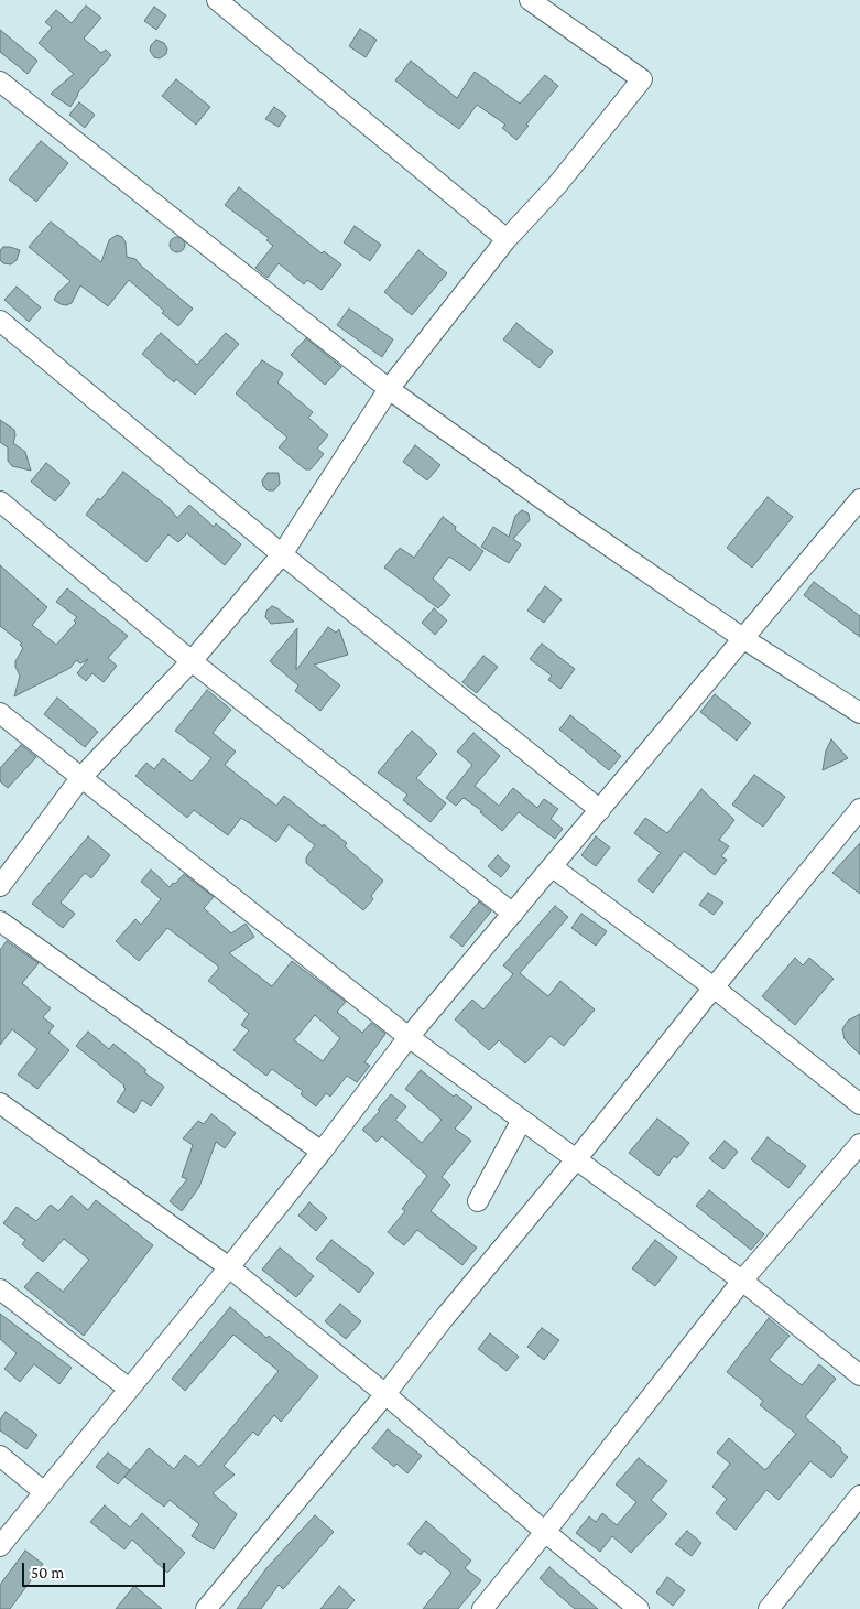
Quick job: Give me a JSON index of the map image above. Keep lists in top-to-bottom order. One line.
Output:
{"scale_bar":"50 m"}
